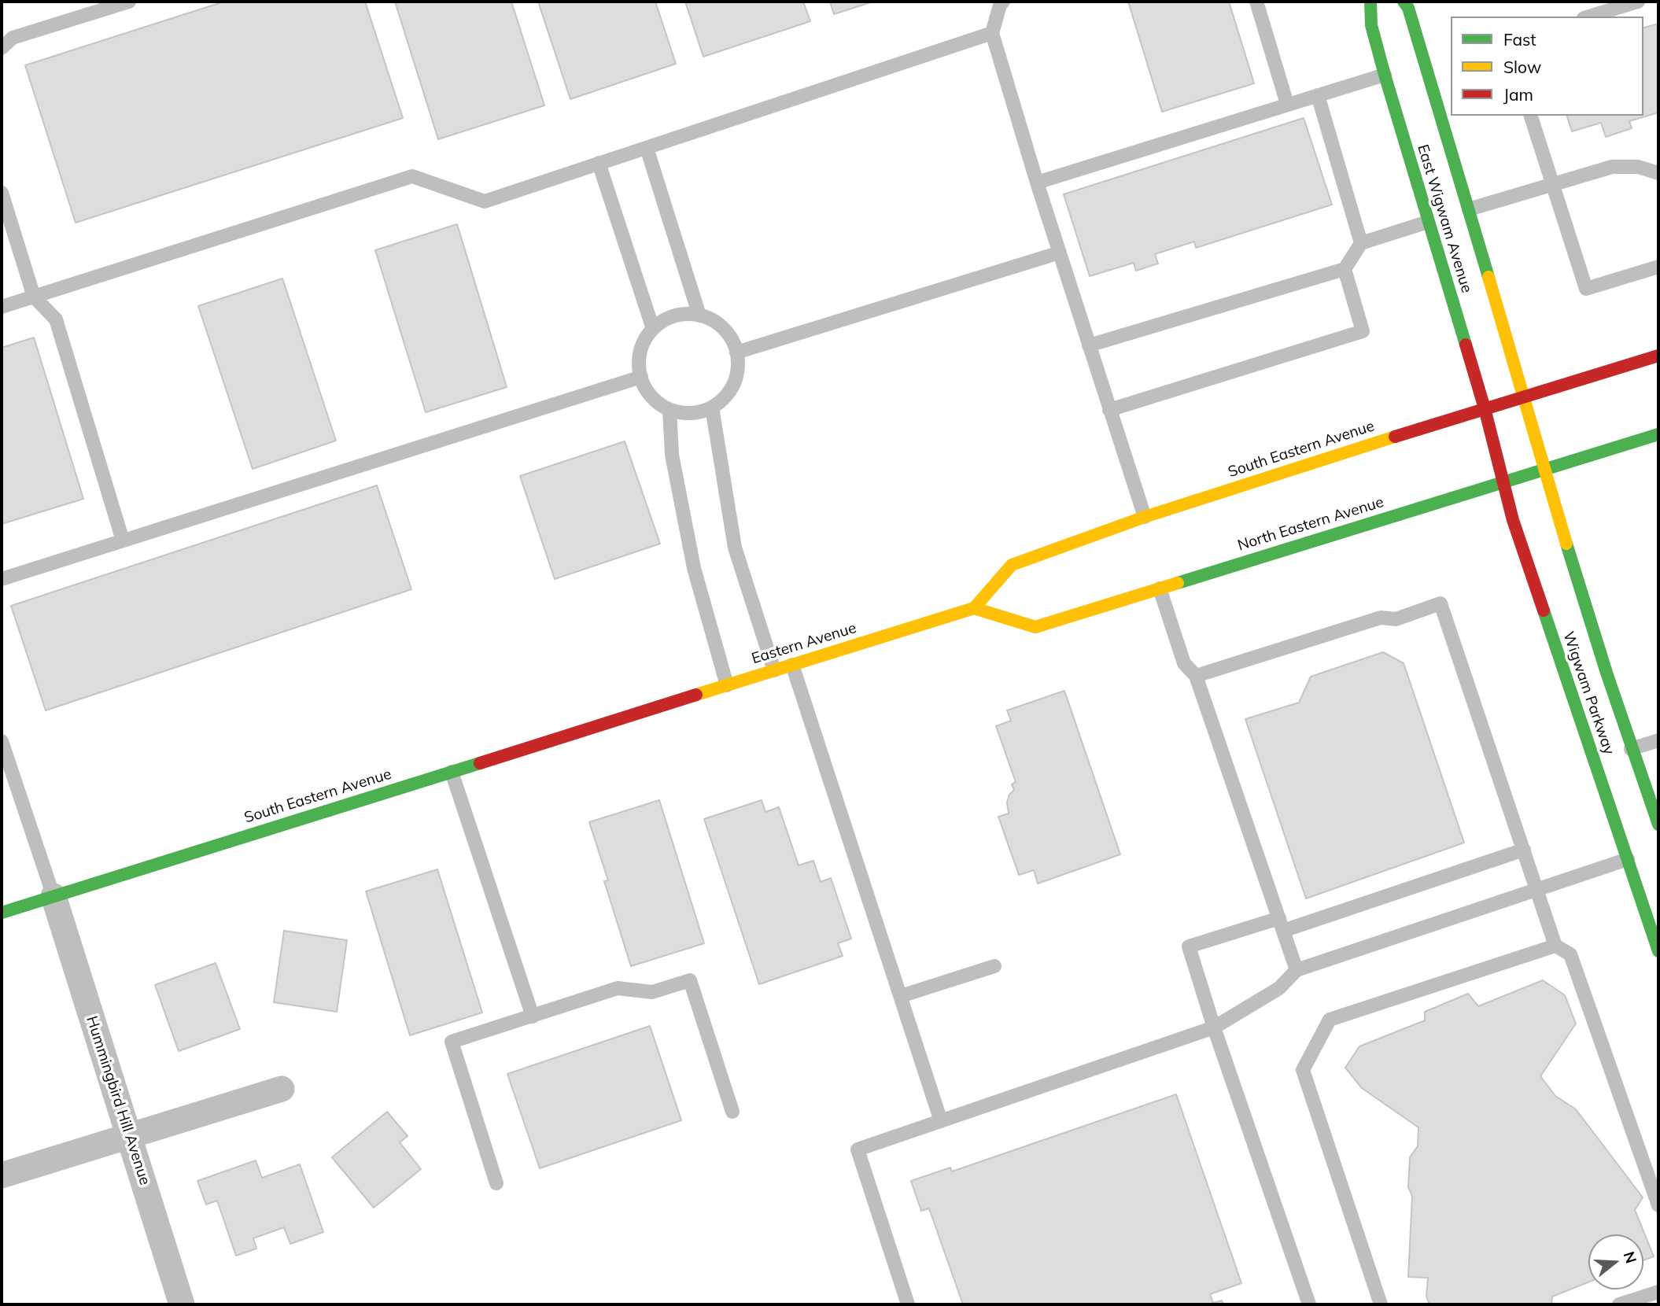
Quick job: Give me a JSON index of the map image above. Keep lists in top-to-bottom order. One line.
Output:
{"streets":{"main road":["East Wigwam Avenue","South Eastern Avenue","North Eastern Avenue","Eastern Avenue","Wigwam Parkway"],"street":["Hummingbird Hill Avenue"]},"crossings":[["East Wigwam Avenue","South Eastern Avenue"],["East Wigwam Avenue","Wigwam Parkway"],["South Eastern Avenue","North Eastern Avenue"],["South Eastern Avenue","Eastern Avenue"],["South Eastern Avenue","Hummingbird Hill Avenue"],["North Eastern Avenue","Eastern Avenue"],["North Eastern Avenue","Wigwam Parkway"]],"legend":["Fast","Slow","Jam"],"north":"right"}
